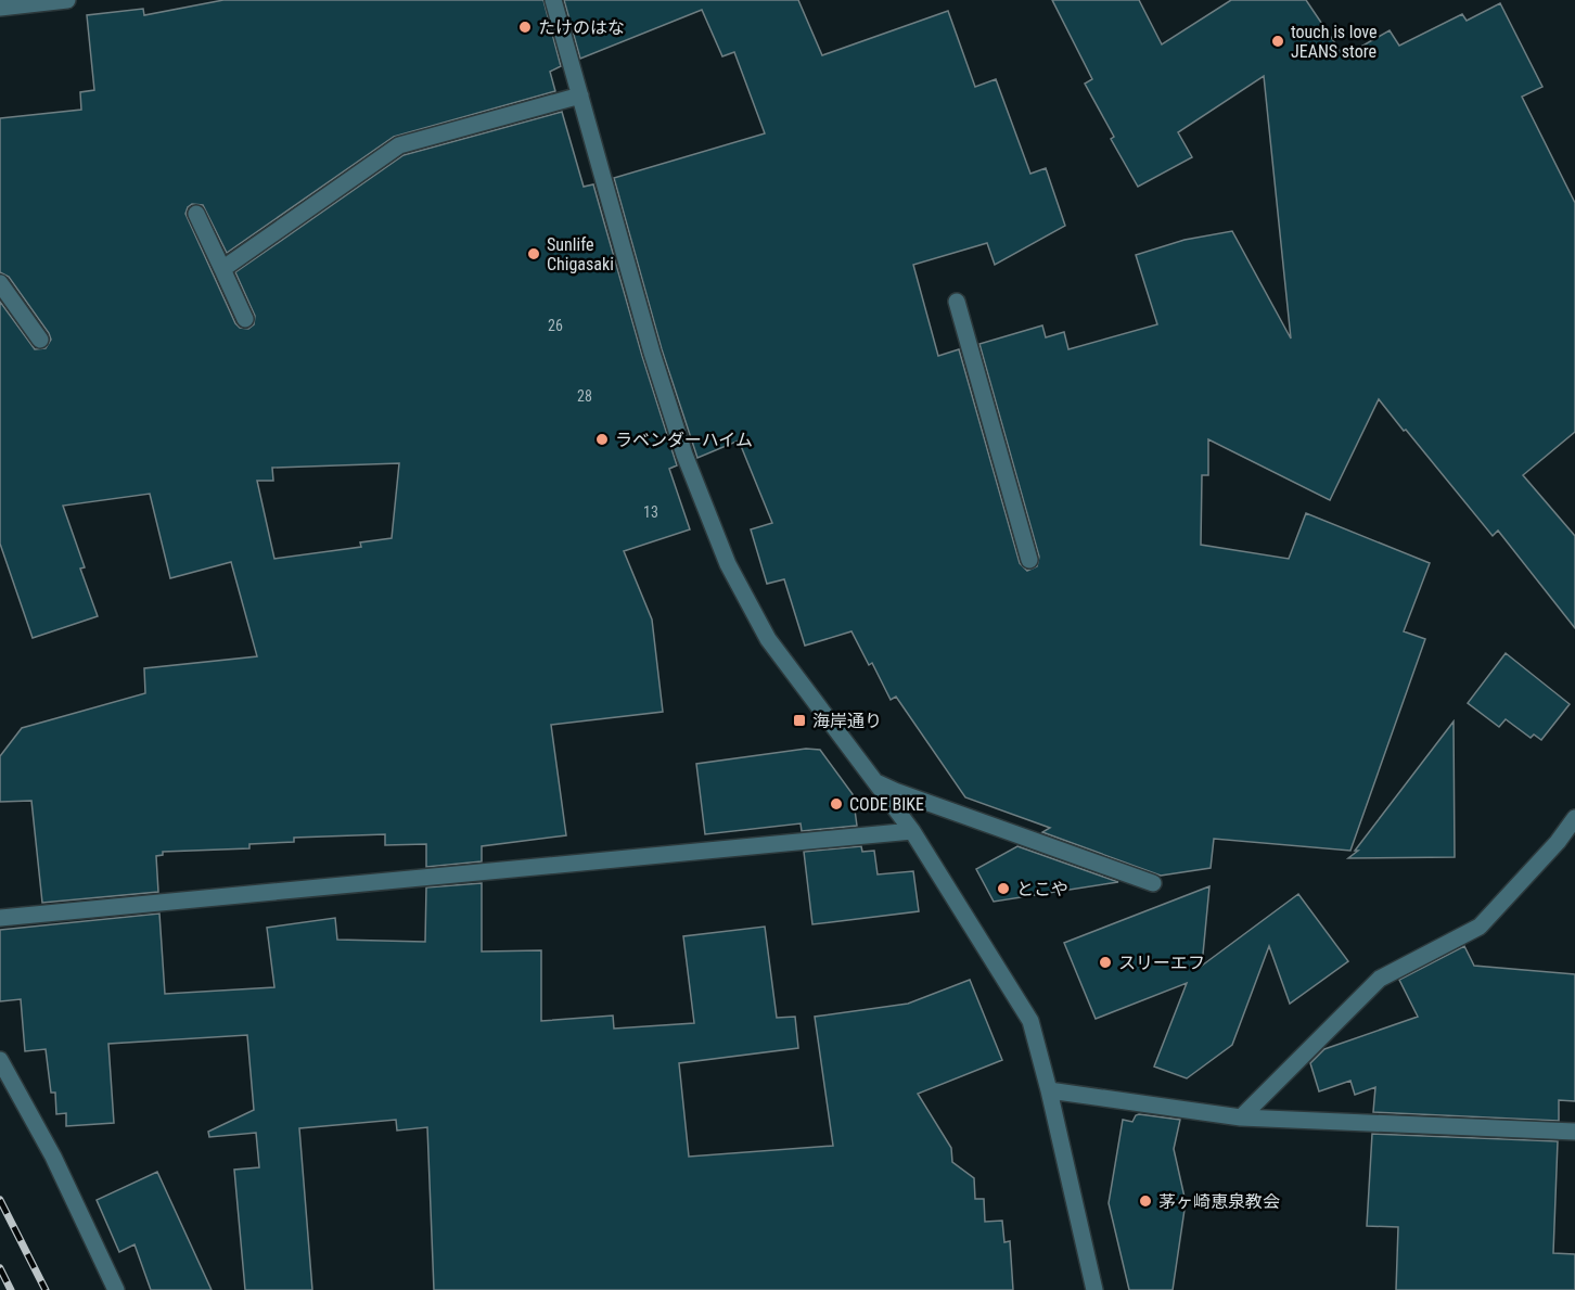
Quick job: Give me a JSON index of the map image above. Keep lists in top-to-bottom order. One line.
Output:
{"places":{"other":["たけのはな","touch is love JEANS store","Sunlife Chigasaki","ラベンダーハイム","CODE BIKE","とこや","スリーエフ","茅ヶ崎恵泉教会"],"transit":["海岸通り"]},"house_numbers":["26","28","13"]}
